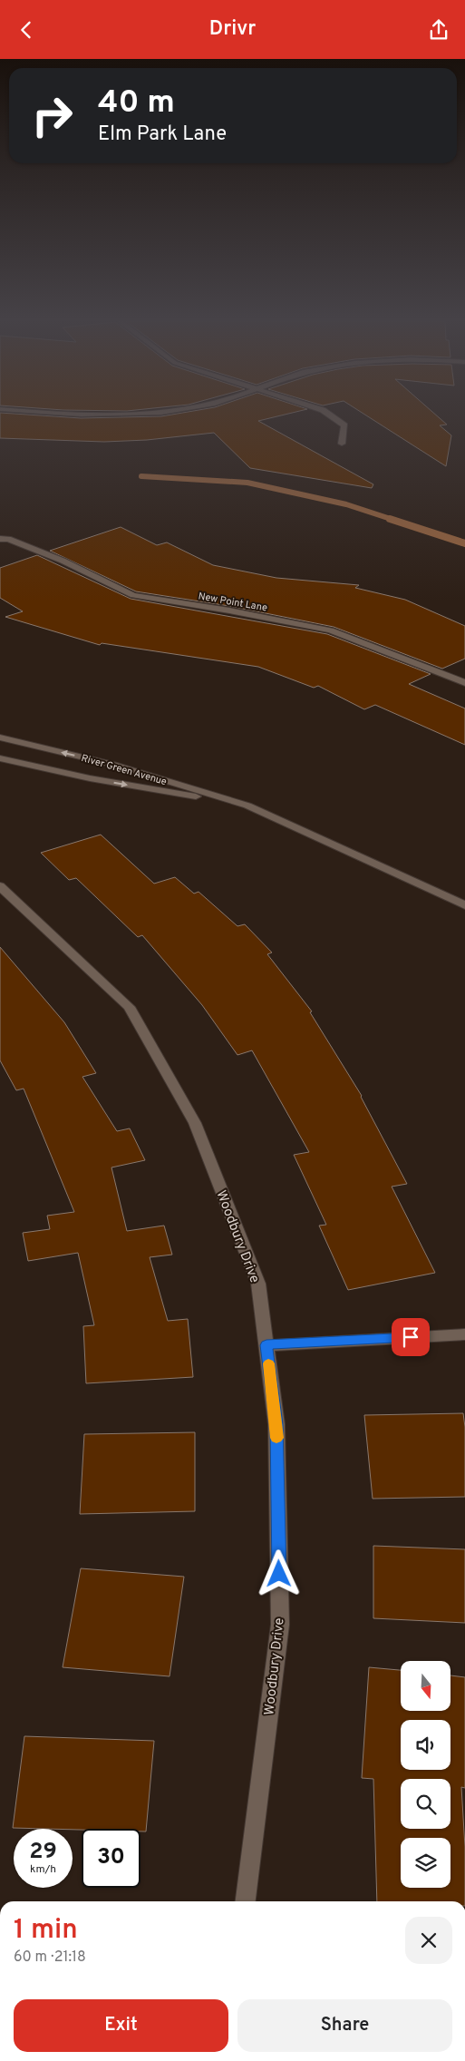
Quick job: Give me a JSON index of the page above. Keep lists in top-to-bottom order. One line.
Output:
{"streets":{"street":["New Point Lane","River Green Avenue","Woodbury Drive"]},"north":"bottom","page":{"header":"Drivr","turn":["40 m","Elm Park Lane"],"speed":"29 km/h","limit":"30","heading":["1 min","60 m · 21:18"],"buttons":["Exit","Share"]}}
